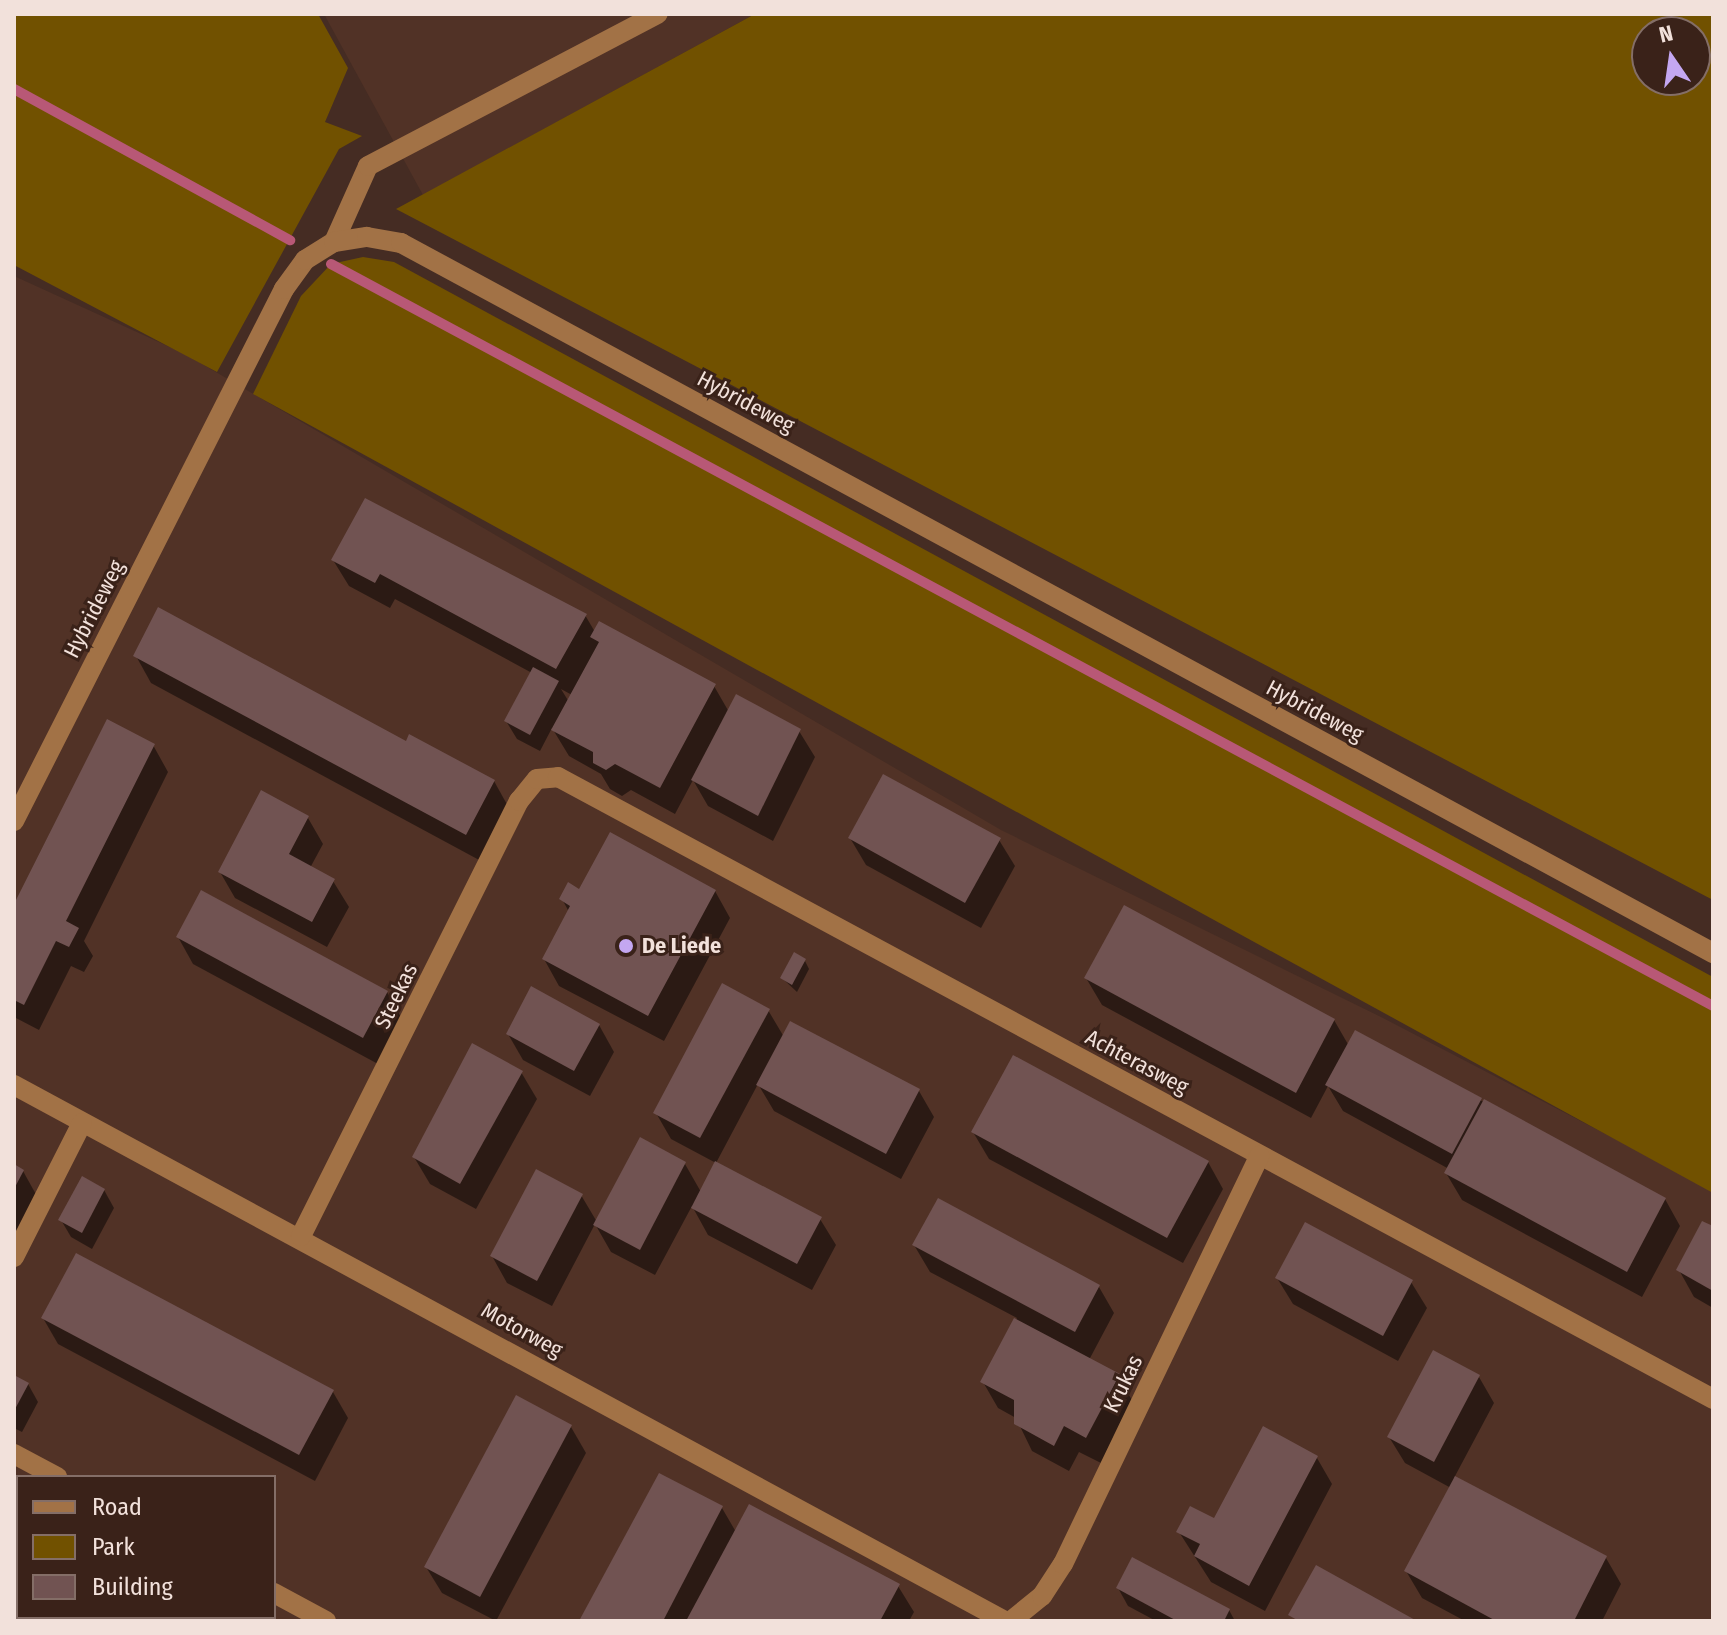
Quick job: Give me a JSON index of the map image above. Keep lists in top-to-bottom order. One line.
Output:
{"streets":{"street":["Hybrideweg","Steekas","Achterasweg","Motorweg","Krukas"]},"crossings":[["Steekas","Achterasweg"],["Steekas","Motorweg"],["Achterasweg","Krukas"]],"places":["De Liede"],"legend":["Road","Park","Building"],"north":"top"}
